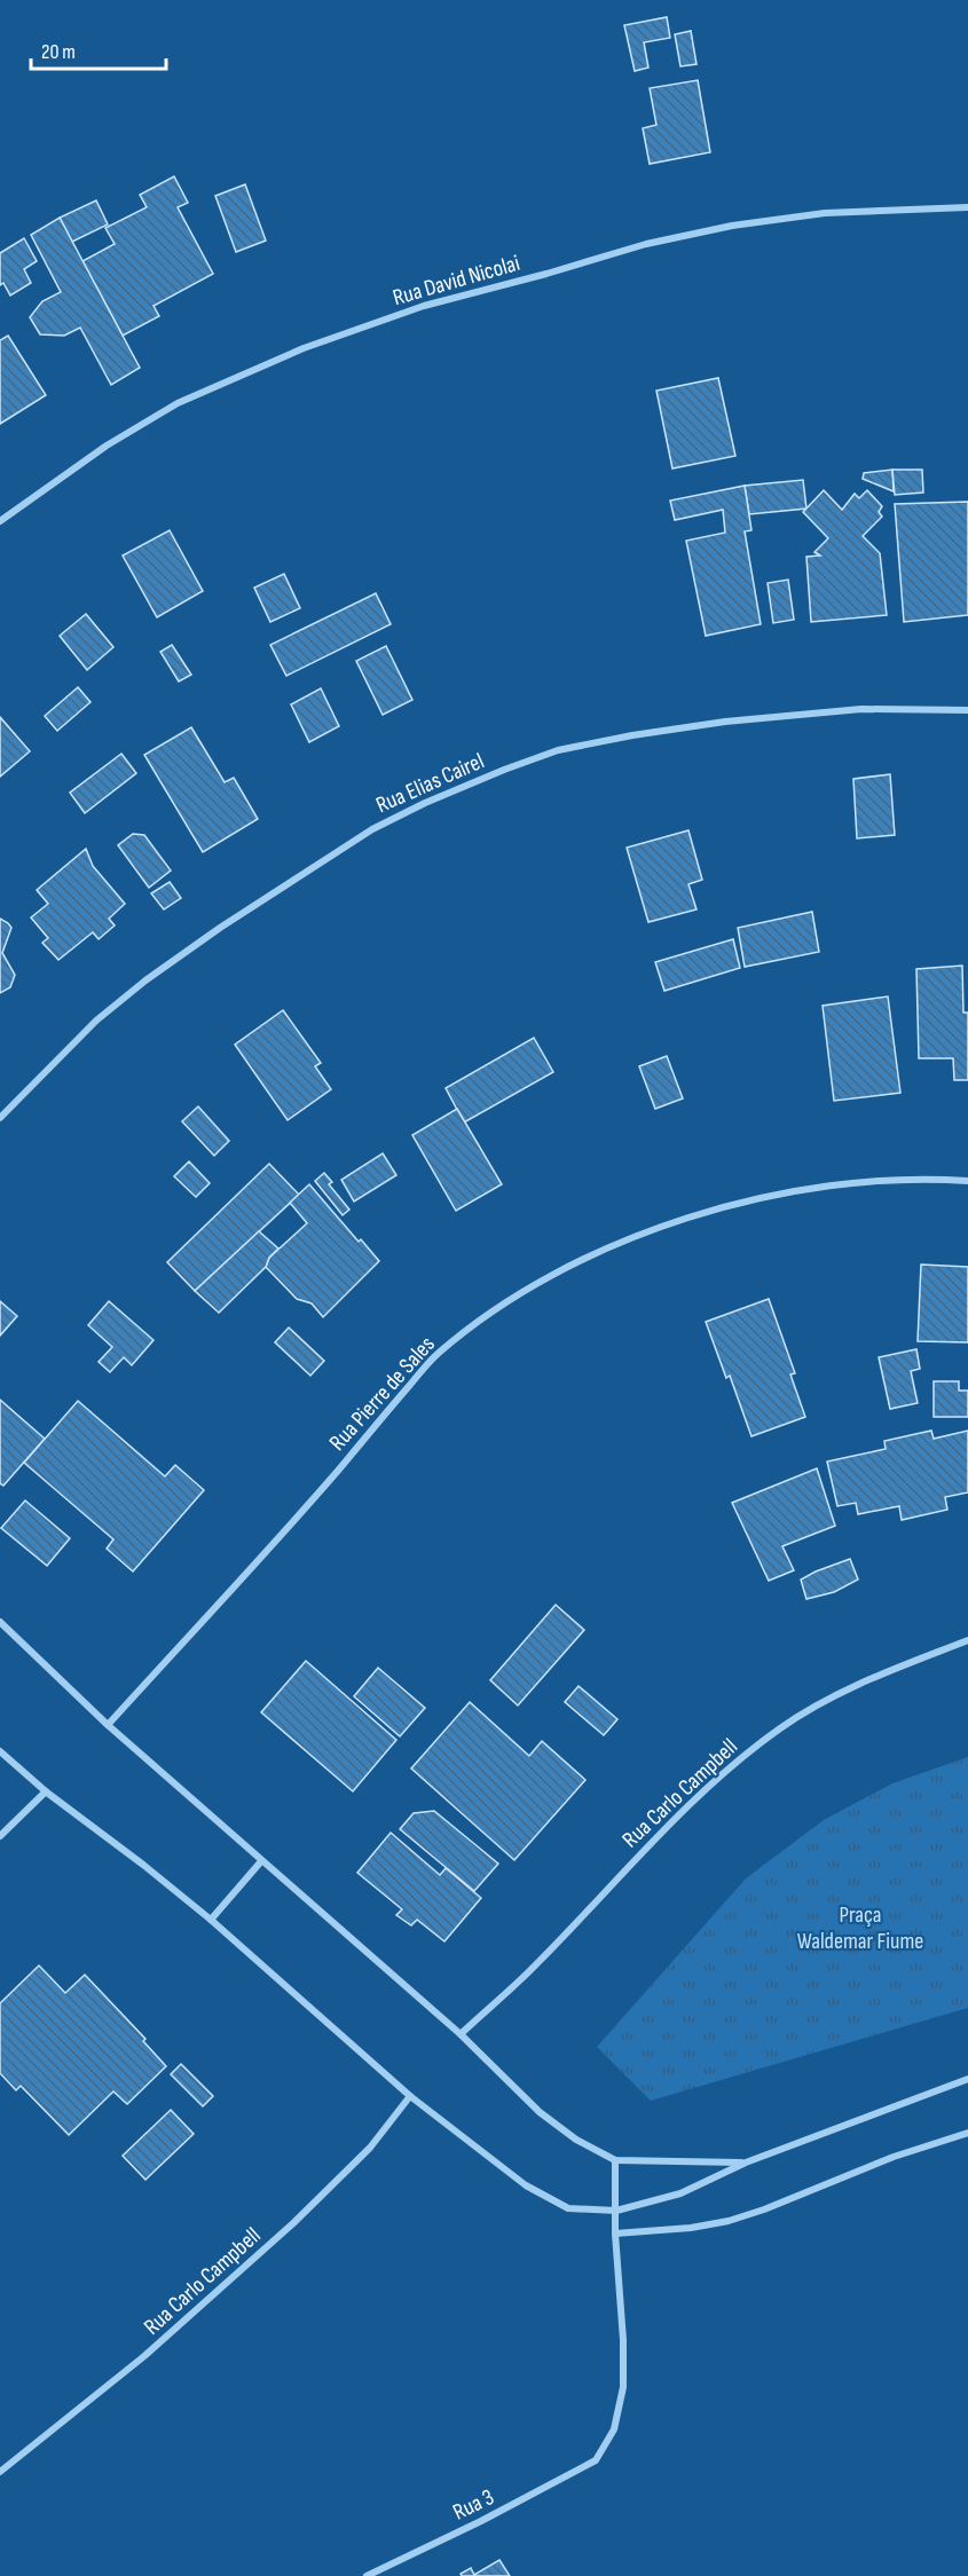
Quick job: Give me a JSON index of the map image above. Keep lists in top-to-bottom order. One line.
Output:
{"streets":{"street":["Rua David Nicolai","Rua Elias Cairel","Rua Pierre de Sales","Rua Carlo Campbell","Rua 3"]},"parks":["Praça Waldemar Fiume"],"scale_bar":"20 m"}
